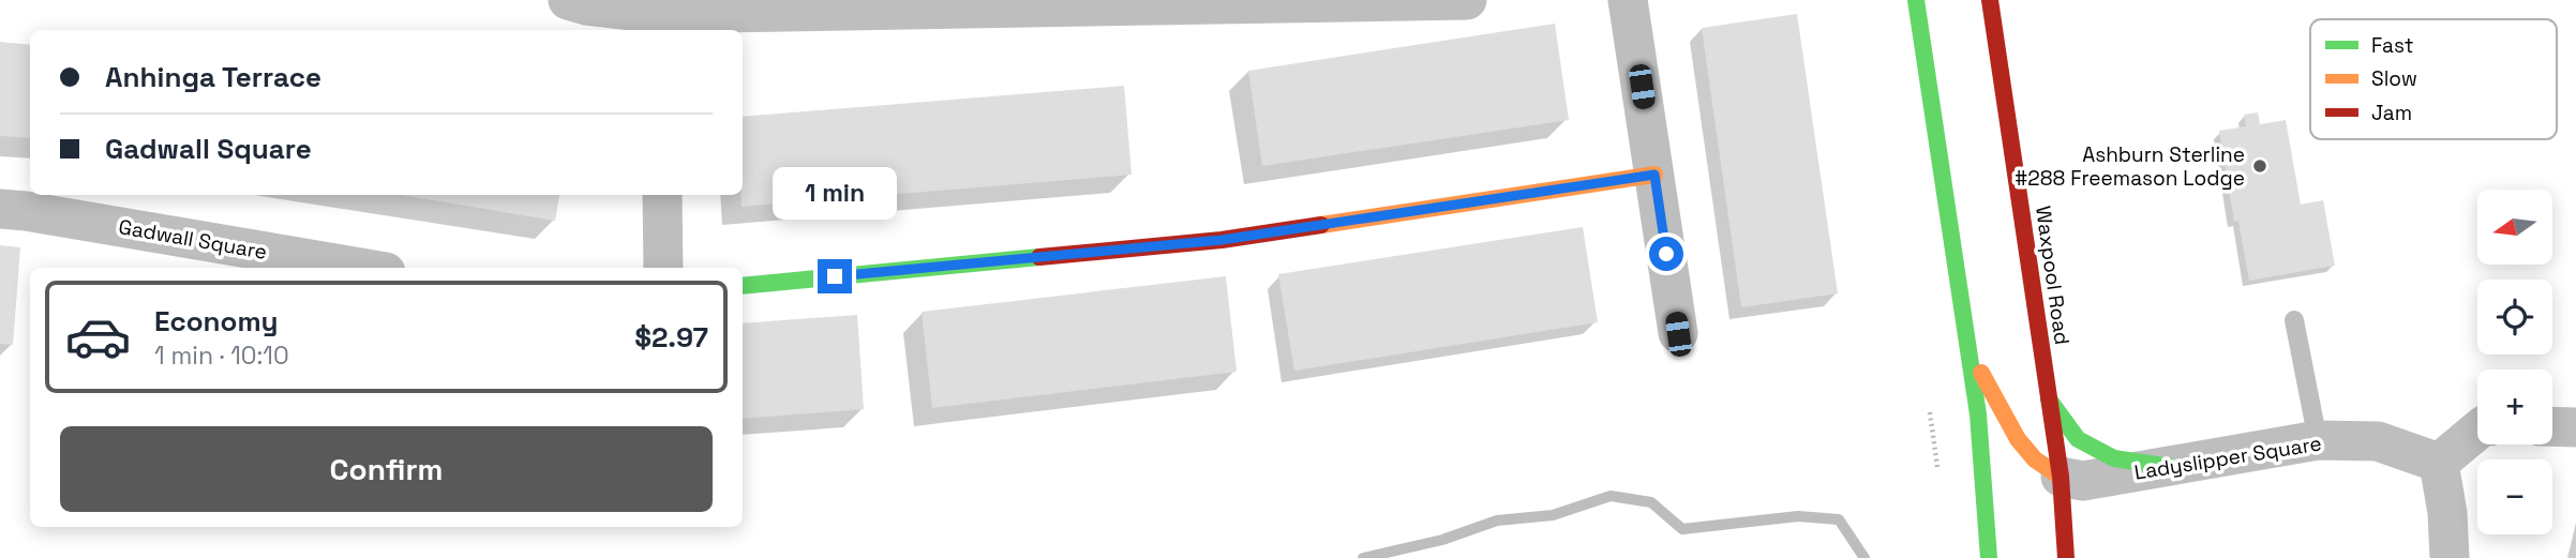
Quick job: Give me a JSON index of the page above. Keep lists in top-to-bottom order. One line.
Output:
{"streets":{"main road":["Waxpool Road"],"street":["Gadwall Square","Ladyslipper Square"]},"crossings":[["Waxpool Road","Ladyslipper Square"]],"places":["Ashburn Sterline #288 Freemason Lodge"],"legend":["Fast","Slow","Jam"],"north":"left","page":{"banner":["Anhinga Terrace","Gadwall Square"],"bubble":"1 min","map_buttons":["+","−"],"list":[{"name":"Economy","note":"1 min · 10:10","value":"$2.97"}],"buttons":"Confirm"}}
